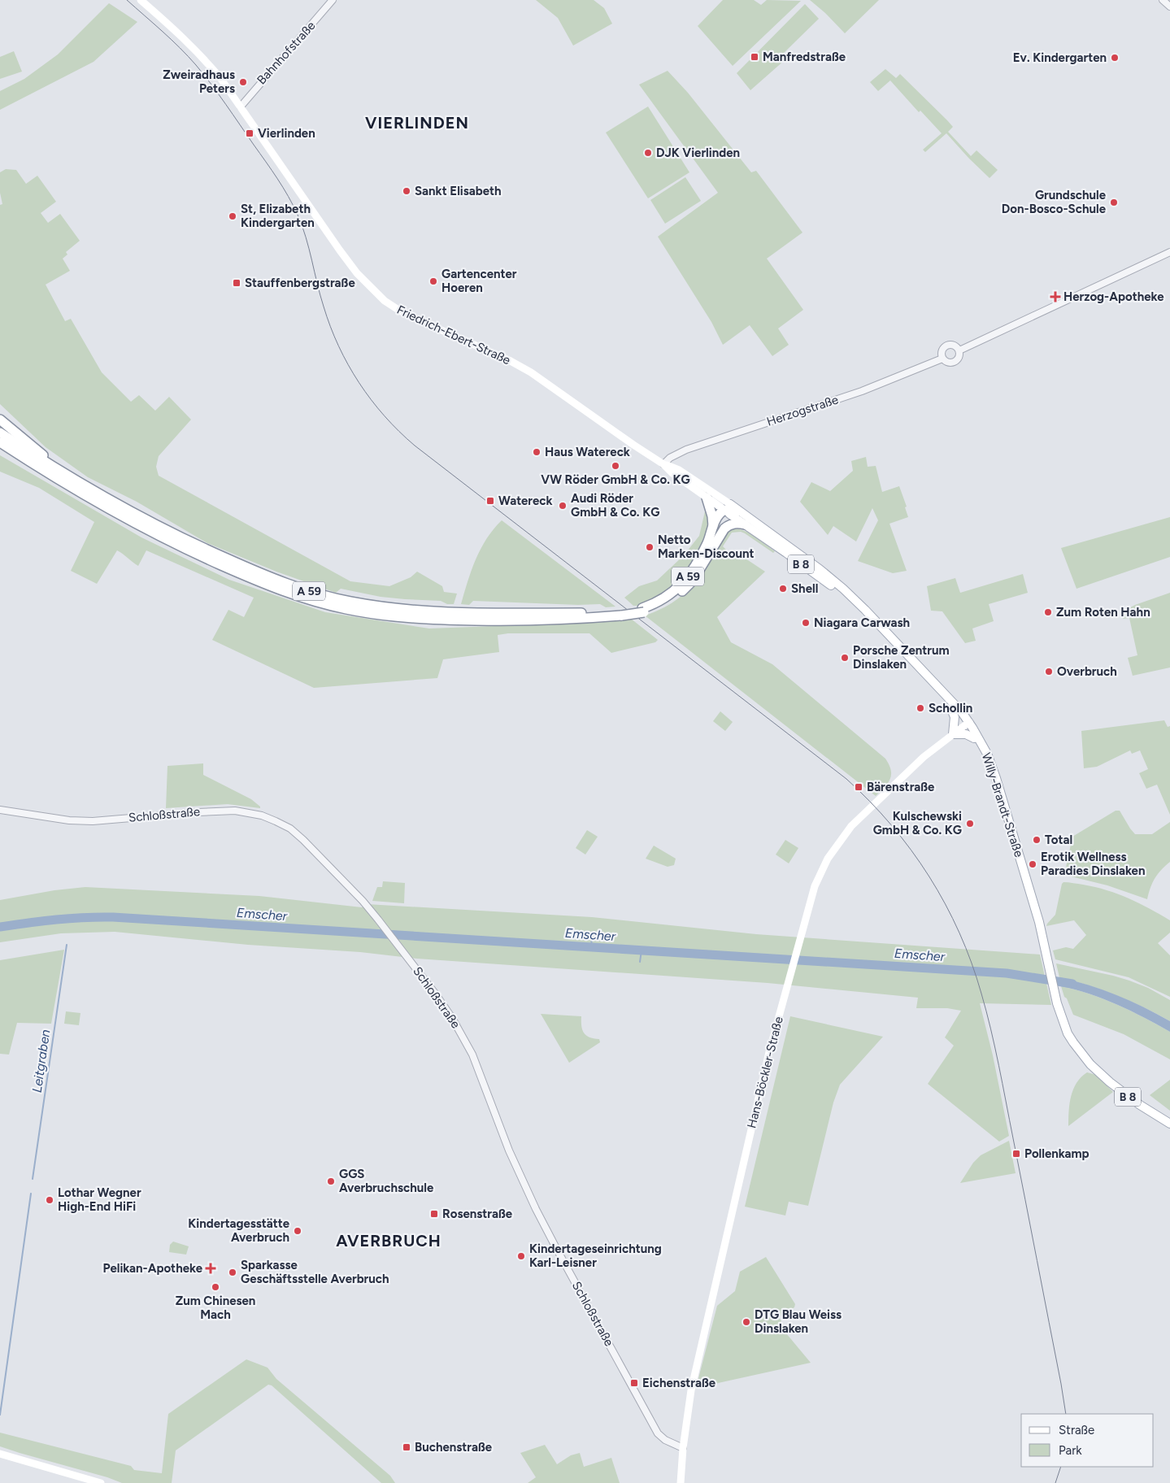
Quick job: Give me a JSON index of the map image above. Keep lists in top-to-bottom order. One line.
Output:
{"streets":{"highway":["A 59"],"main road":["Friedrich-Ebert-Straße","B 8","Willy-Brandt-Straße","Hans-Böckler-Straße"],"street":["Bahnhofstraße","Herzogstraße","Schloßstraße"]},"crossings":[["Bahnhofstraße","Friedrich-Ebert-Straße"],["Friedrich-Ebert-Straße","Herzogstraße"],["Friedrich-Ebert-Straße","Willy-Brandt-Straße"],["B 8","Willy-Brandt-Straße"],["Willy-Brandt-Straße","Hans-Böckler-Straße"],["Schloßstraße","Hans-Böckler-Straße"]],"districts":["VIERLINDEN","AVERBRUCH"],"water":["Emscher","Leitgraben"],"places":{"transit":["Manfredstraße","Vierlinden","Stauffenbergstraße","Watereck","Bärenstraße","Pollenkamp","Rosenstraße","Eichenstraße","Buchenstraße"],"other":["Ev. Kindergarten","Zweiradhaus Peters","DJK Vierlinden","Sankt Elisabeth","Grundschule Don-Bosco-Schule","St, Elizabeth Kindergarten","Gartencenter Hoeren","Haus Watereck","VW Röder GmbH & Co. KG","Audi Röder GmbH & Co. KG","Netto Marken-Discount","Shell","Zum Roten Hahn","Niagara Carwash","Porsche Zentrum Dinslaken","Overbruch","Schollin","Kulschewski GmbH & Co. KG","Total","Erotik Wellness Paradies Dinslaken","GGS Averbruchschule","Lothar Wegner High-End HiFi","Kindertagesstätte Averbruch","Kindertageseinrichtung Karl-Leisner","Sparkasse Geschäftsstelle Averbruch","Zum Chinesen Mach","DTG Blau Weiss Dinslaken"],"health":["Herzog-Apotheke","Pelikan-Apotheke"]},"legend":["Straße","Park"]}
